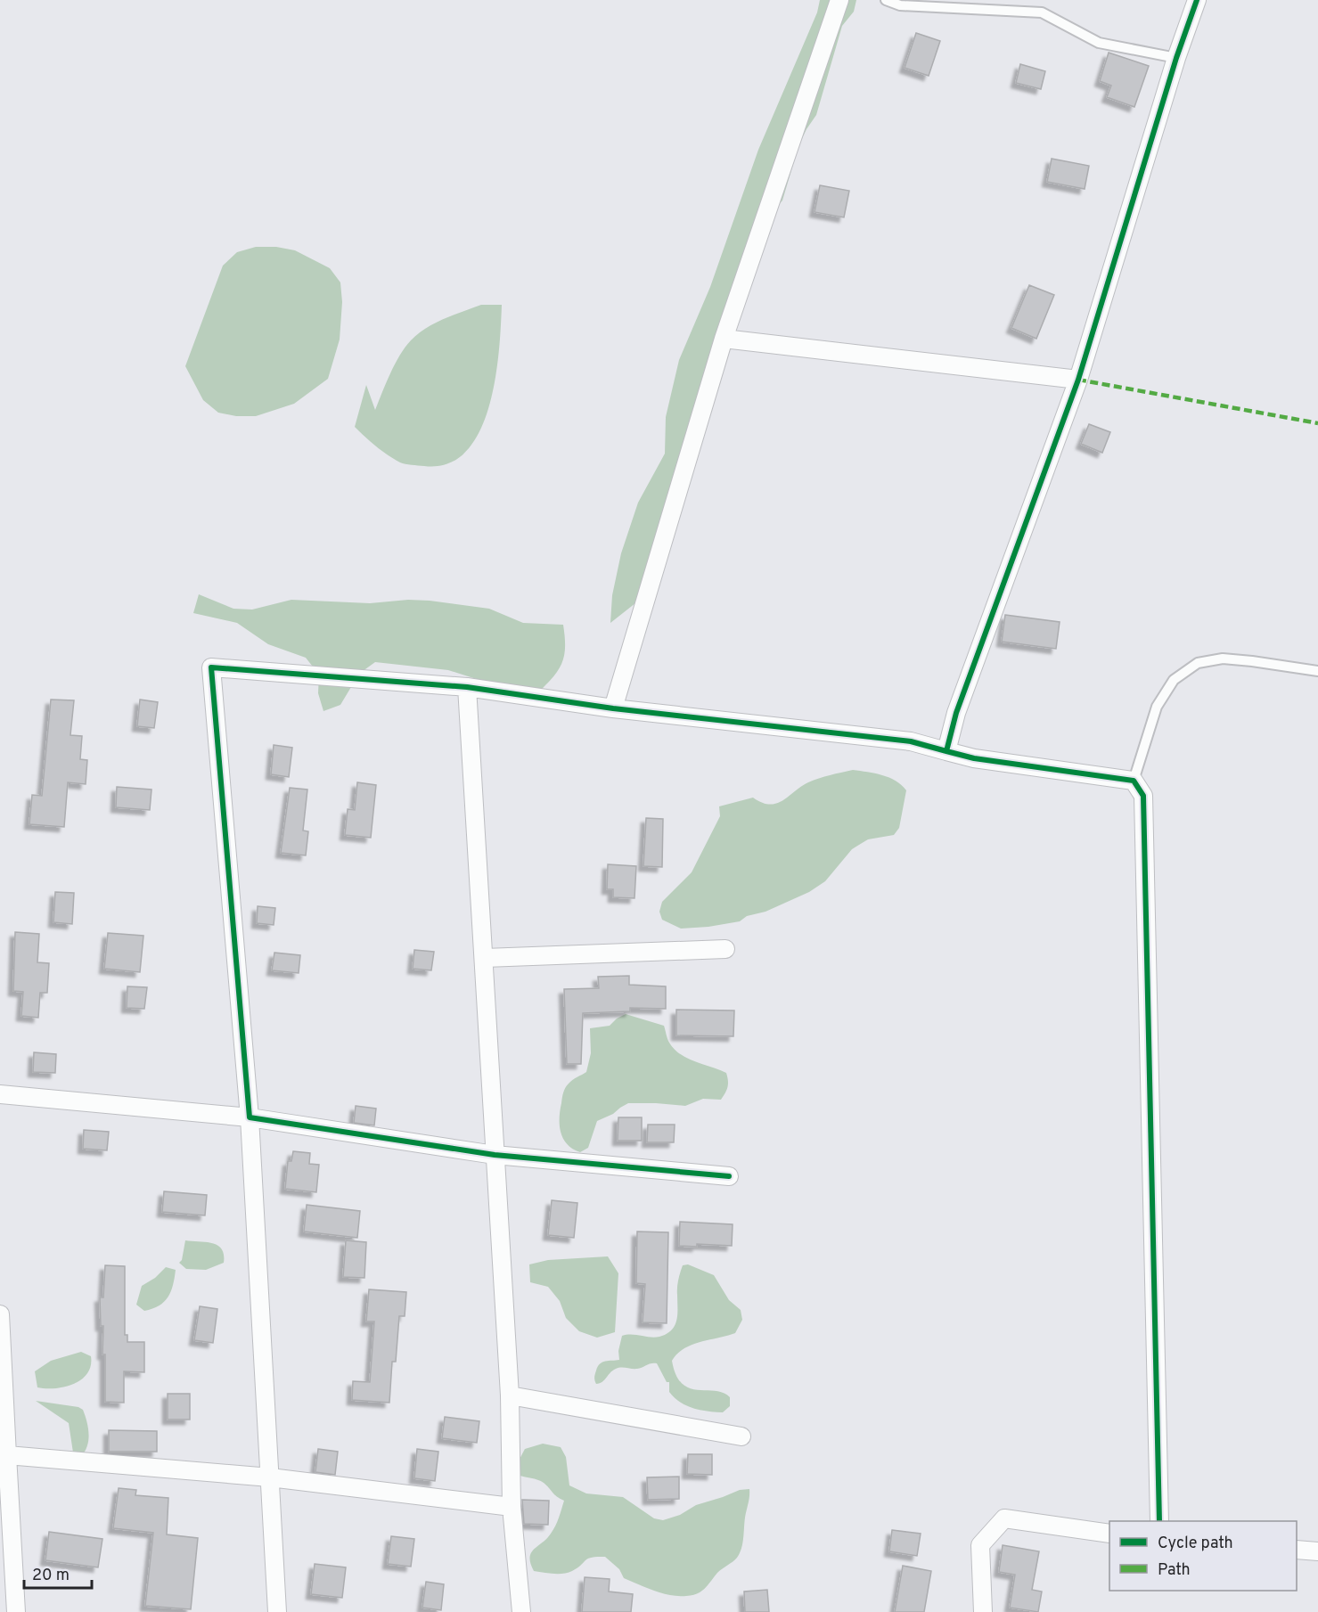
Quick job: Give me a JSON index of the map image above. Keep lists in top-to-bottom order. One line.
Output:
{"legend":["Cycle path","Path"],"scale_bar":"20 m"}
